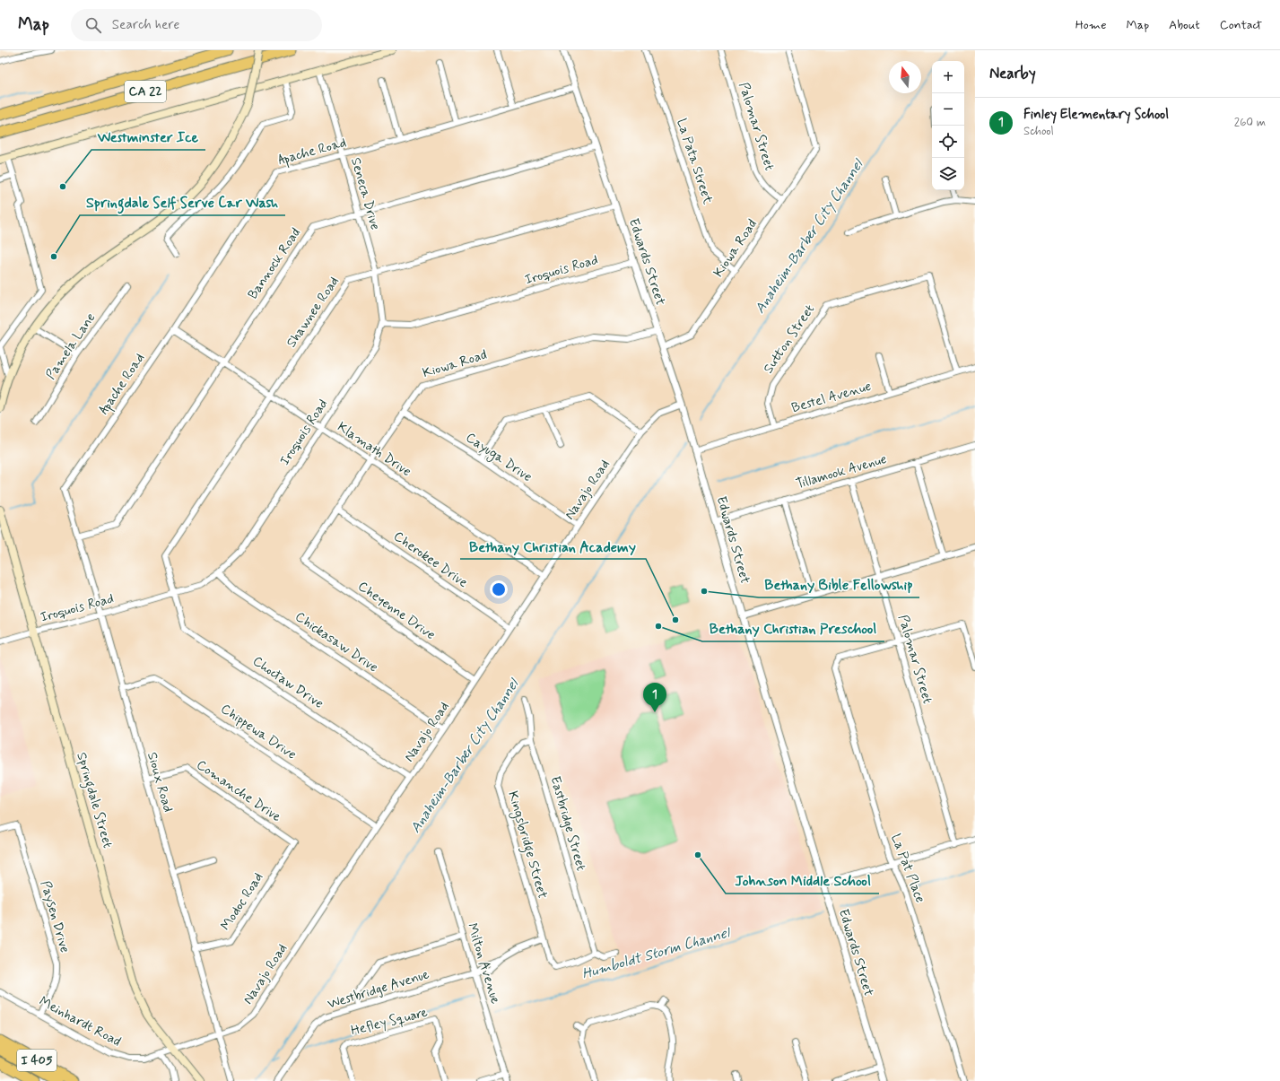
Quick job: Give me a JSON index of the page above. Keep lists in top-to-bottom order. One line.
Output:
{"streets":{"highway":["CA 22","I 405"],"main road":["Springdale Street"],"street":["Palomar Street","Apache Road","La Pata Street","Seneca Drive","Kiowa Road","Edwards Street","Bannock Road","Iroquois Road","Shawnee Road","Sutton Street","Pamela Lane","Bestel Avenue","Klamath Drive","Cayuga Drive","Tillamook Avenue","Navajo Road","Cherokee Drive","Cheyenne Drive","Chickasaw Drive","Choctaw Drive","Chippewa Drive","Sioux Road","Comanche Drive","Eastbridge Street","Kingsbridge Street","La Pat Place","Modoc Road","Paysen Drive","Milton Avenue","Westbridge Avenue","Meinhardt Road","Hefley Square"]},"crossings":[["Palomar Street","Kiowa Road"],["Palomar Street","Tillamook Avenue"],["Palomar Street","La Pat Place"],["Apache Road","Seneca Drive"],["Apache Road","Edwards Street"],["Apache Road","Klamath Drive"],["Apache Road","Sioux Road"],["La Pata Street","Kiowa Road"],["Seneca Drive","Bannock Road"],["Seneca Drive","Iroquois Road"],["Seneca Drive","Shawnee Road"],["Kiowa Road","Edwards Street"],["Kiowa Road","Klamath Drive"],["Kiowa Road","Cayuga Drive"],["Kiowa Road","Cherokee Drive"],["Kiowa Road","Cheyenne Drive"],["Edwards Street","Bannock Road"],["Edwards Street","Iroquois Road"],["Edwards Street","Shawnee Road"],["Edwards Street","Bestel Avenue"],["Edwards Street","Tillamook Avenue"],["Edwards Street","Navajo Road"],["Bannock Road","Klamath Drive"],["Bannock Road","Sioux Road"],["Iroquois Road","Shawnee Road"],["Iroquois Road","Klamath Drive"],["Iroquois Road","Chickasaw Drive"],["Iroquois Road","Choctaw Drive"],["Iroquois Road","Sioux Road"],["Iroquois Road","Springdale Street"],["Shawnee Road","Klamath Drive"],["Shawnee Road","Choctaw Drive"],["Sutton Street","Bestel Avenue"],["Klamath Drive","Navajo Road"],["Cayuga Drive","Navajo Road"],["Navajo Road","Cherokee Drive"],["Navajo Road","Cheyenne Drive"],["Navajo Road","Chickasaw Drive"],["Navajo Road","Choctaw Drive"],["Navajo Road","Chippewa Drive"],["Navajo Road","Sioux Road"],["Navajo Road","Springdale Street"],["Navajo Road","Meinhardt Road"],["Chippewa Drive","Sioux Road"],["Sioux Road","Comanche Drive"],["Sioux Road","Modoc Road"],["Comanche Drive","Modoc Road"],["Springdale Street","Meinhardt Road"],["Eastbridge Street","Kingsbridge Street"],["Kingsbridge Street","Westbridge Avenue"],["Paysen Drive","Meinhardt Road"],["Milton Avenue","Westbridge Avenue"]],"water":["Anaheim-Barber City Channel","Humboldt Storm Channel"],"places":["Westminster Ice","Springdale Self Serve Car Wash","Bethany Bible Fellowship","Bethany Christian Academy","Bethany Christian Preschool","Johnson Middle School"],"north":"top","page":{"header":"Map","search":"Search here","nav":["Home","Map","About","Contact"],"heading":"Nearby","map_buttons":["+","−"],"list":[{"mark":"1","name":"Finley Elementary School","note":"School","value":"260 m"}],"pins":"1"}}
